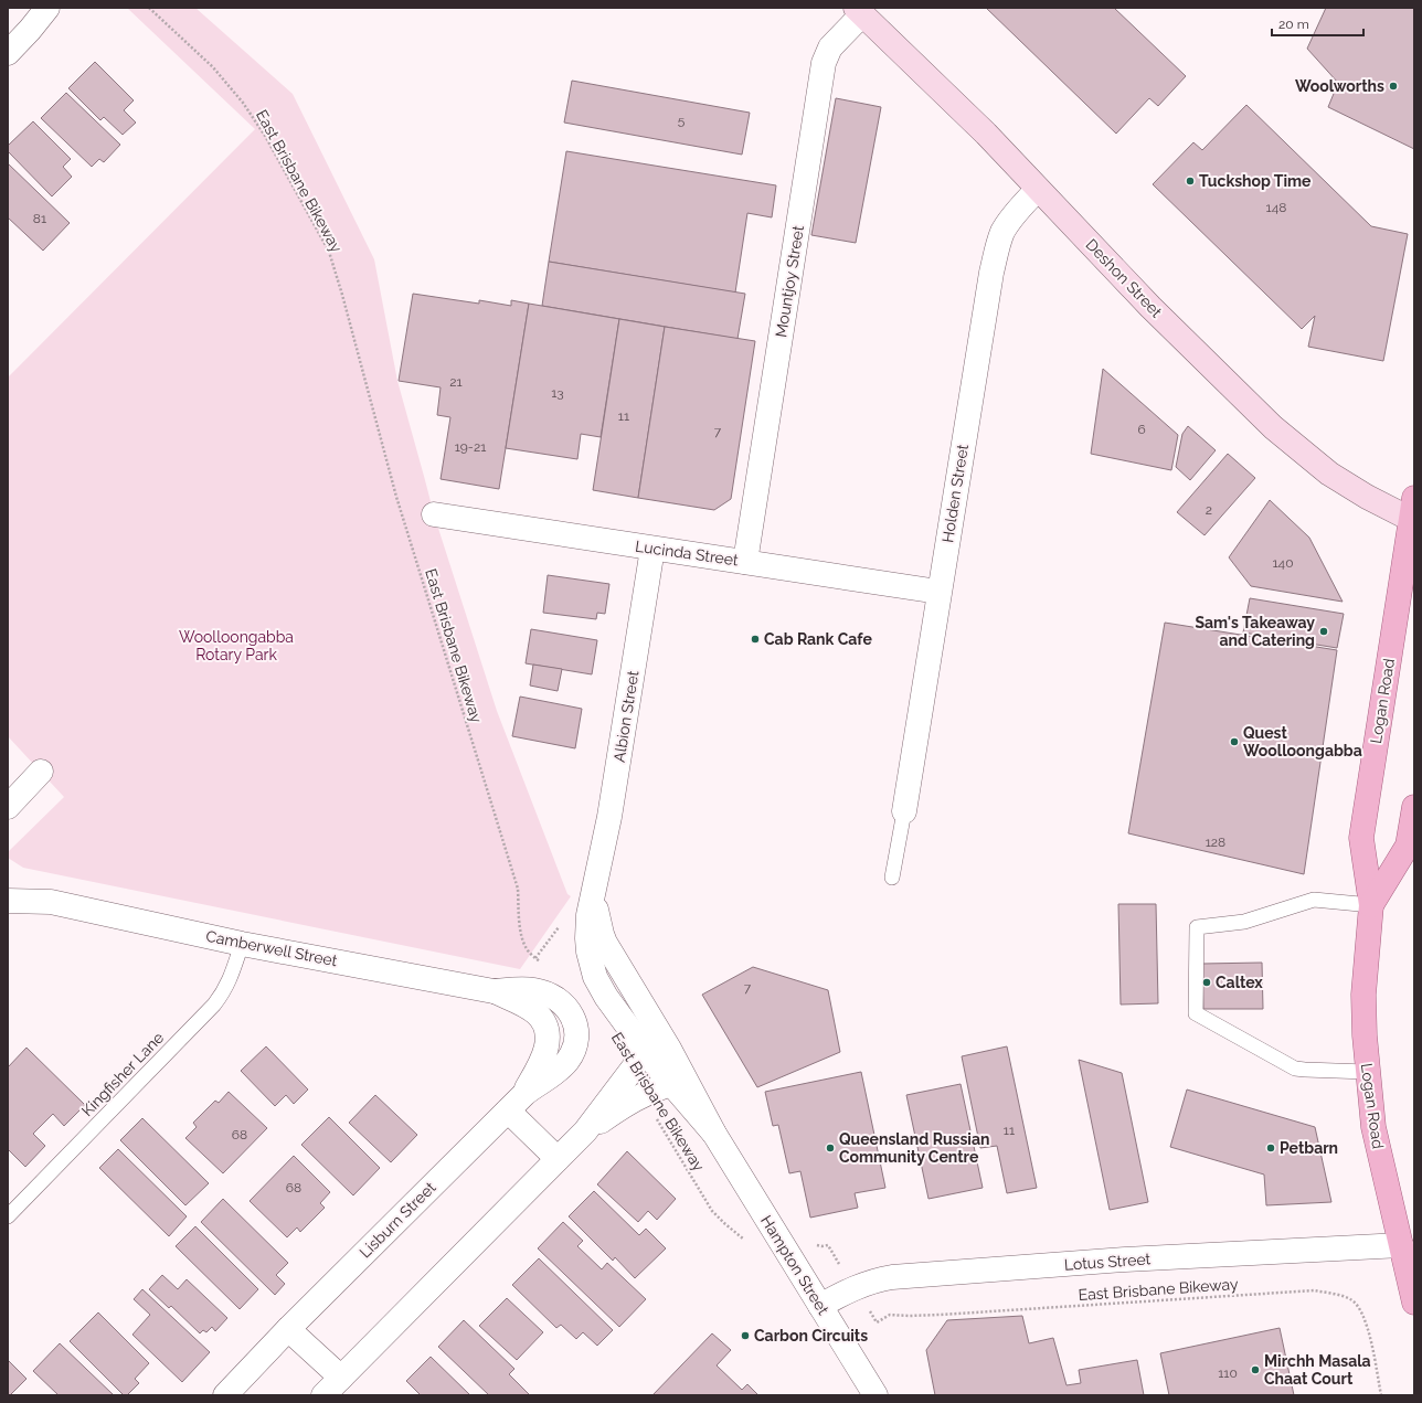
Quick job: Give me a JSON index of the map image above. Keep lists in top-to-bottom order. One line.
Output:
{"streets":{"main road":["Logan Road"],"street":["Deshon Street","Mountjoy Street","Holden Street","Lucinda Street","Albion Street","Camberwell Street","Lisburn Street","Lotus Street","Hampton Street"],"lane":["Kingfisher Lane"],"path":["East Brisbane Bikeway"]},"crossings":[["Deshon Street","Mountjoy Street"],["Deshon Street","Holden Street"],["Deshon Street","Logan Road"],["Mountjoy Street","Lucinda Street"],["Holden Street","Lucinda Street"],["Lucinda Street","Albion Street"],["Logan Road","Lotus Street"],["Albion Street","Hampton Street"],["Camberwell Street","Kingfisher Lane"],["Camberwell Street","Lisburn Street"],["Lotus Street","Hampton Street"]],"parks":["Woolloongabba Rotary Park"],"places":["Woolworths","Tuckshop Time","Sam's Takeaway and Catering","Cab Rank Cafe","Quest Woolloongabba","Caltex","Queensland Russian Community Centre","Petbarn","Carbon Circuits","Mirchh Masala Chaat Court"],"house_numbers":["5","148","81","21","13","11","6","7","19-21","2","140","128","7","11","68","68","110"],"scale_bar":"20 m"}
